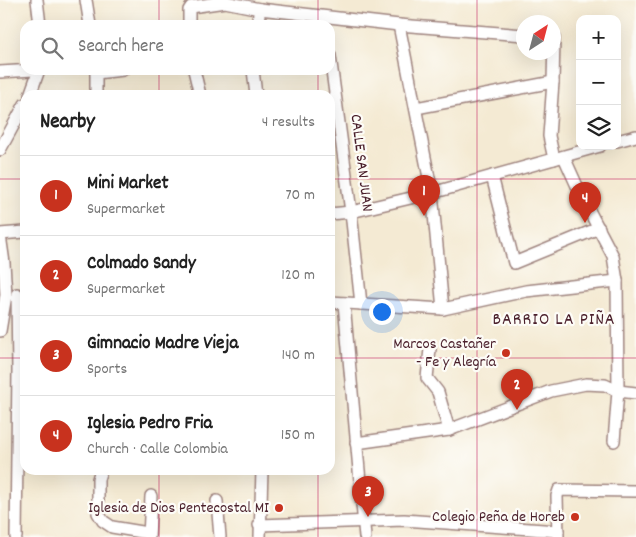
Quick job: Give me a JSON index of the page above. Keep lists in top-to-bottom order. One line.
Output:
{"streets":{"street":["CALLE SAN JUAN"]},"districts":["BARRIO LA PIÑA"],"places":["Marcos Castañer - Fe y Alegría","Iglesia de Dios Pentecostal MI","Colegio Peña de Horeb"],"north":"top right","page":{"map_buttons":["+","−"],"search":"Search here","heading":["Nearby","4 results"],"list":[{"mark":"1","name":"Mini Market","note":"Supermarket","value":"70 m"},{"mark":"2","name":"Colmado Sandy","note":"Supermarket","value":"120 m"},{"mark":"3","name":"Gimnacio Madre Vieja","note":"Sports","value":"140 m"},{"mark":"4","name":"Iglesia Pedro Fria","note":"Church · Calle Colombia","value":"150 m"}],"pins":["1","4","2","3"]}}
